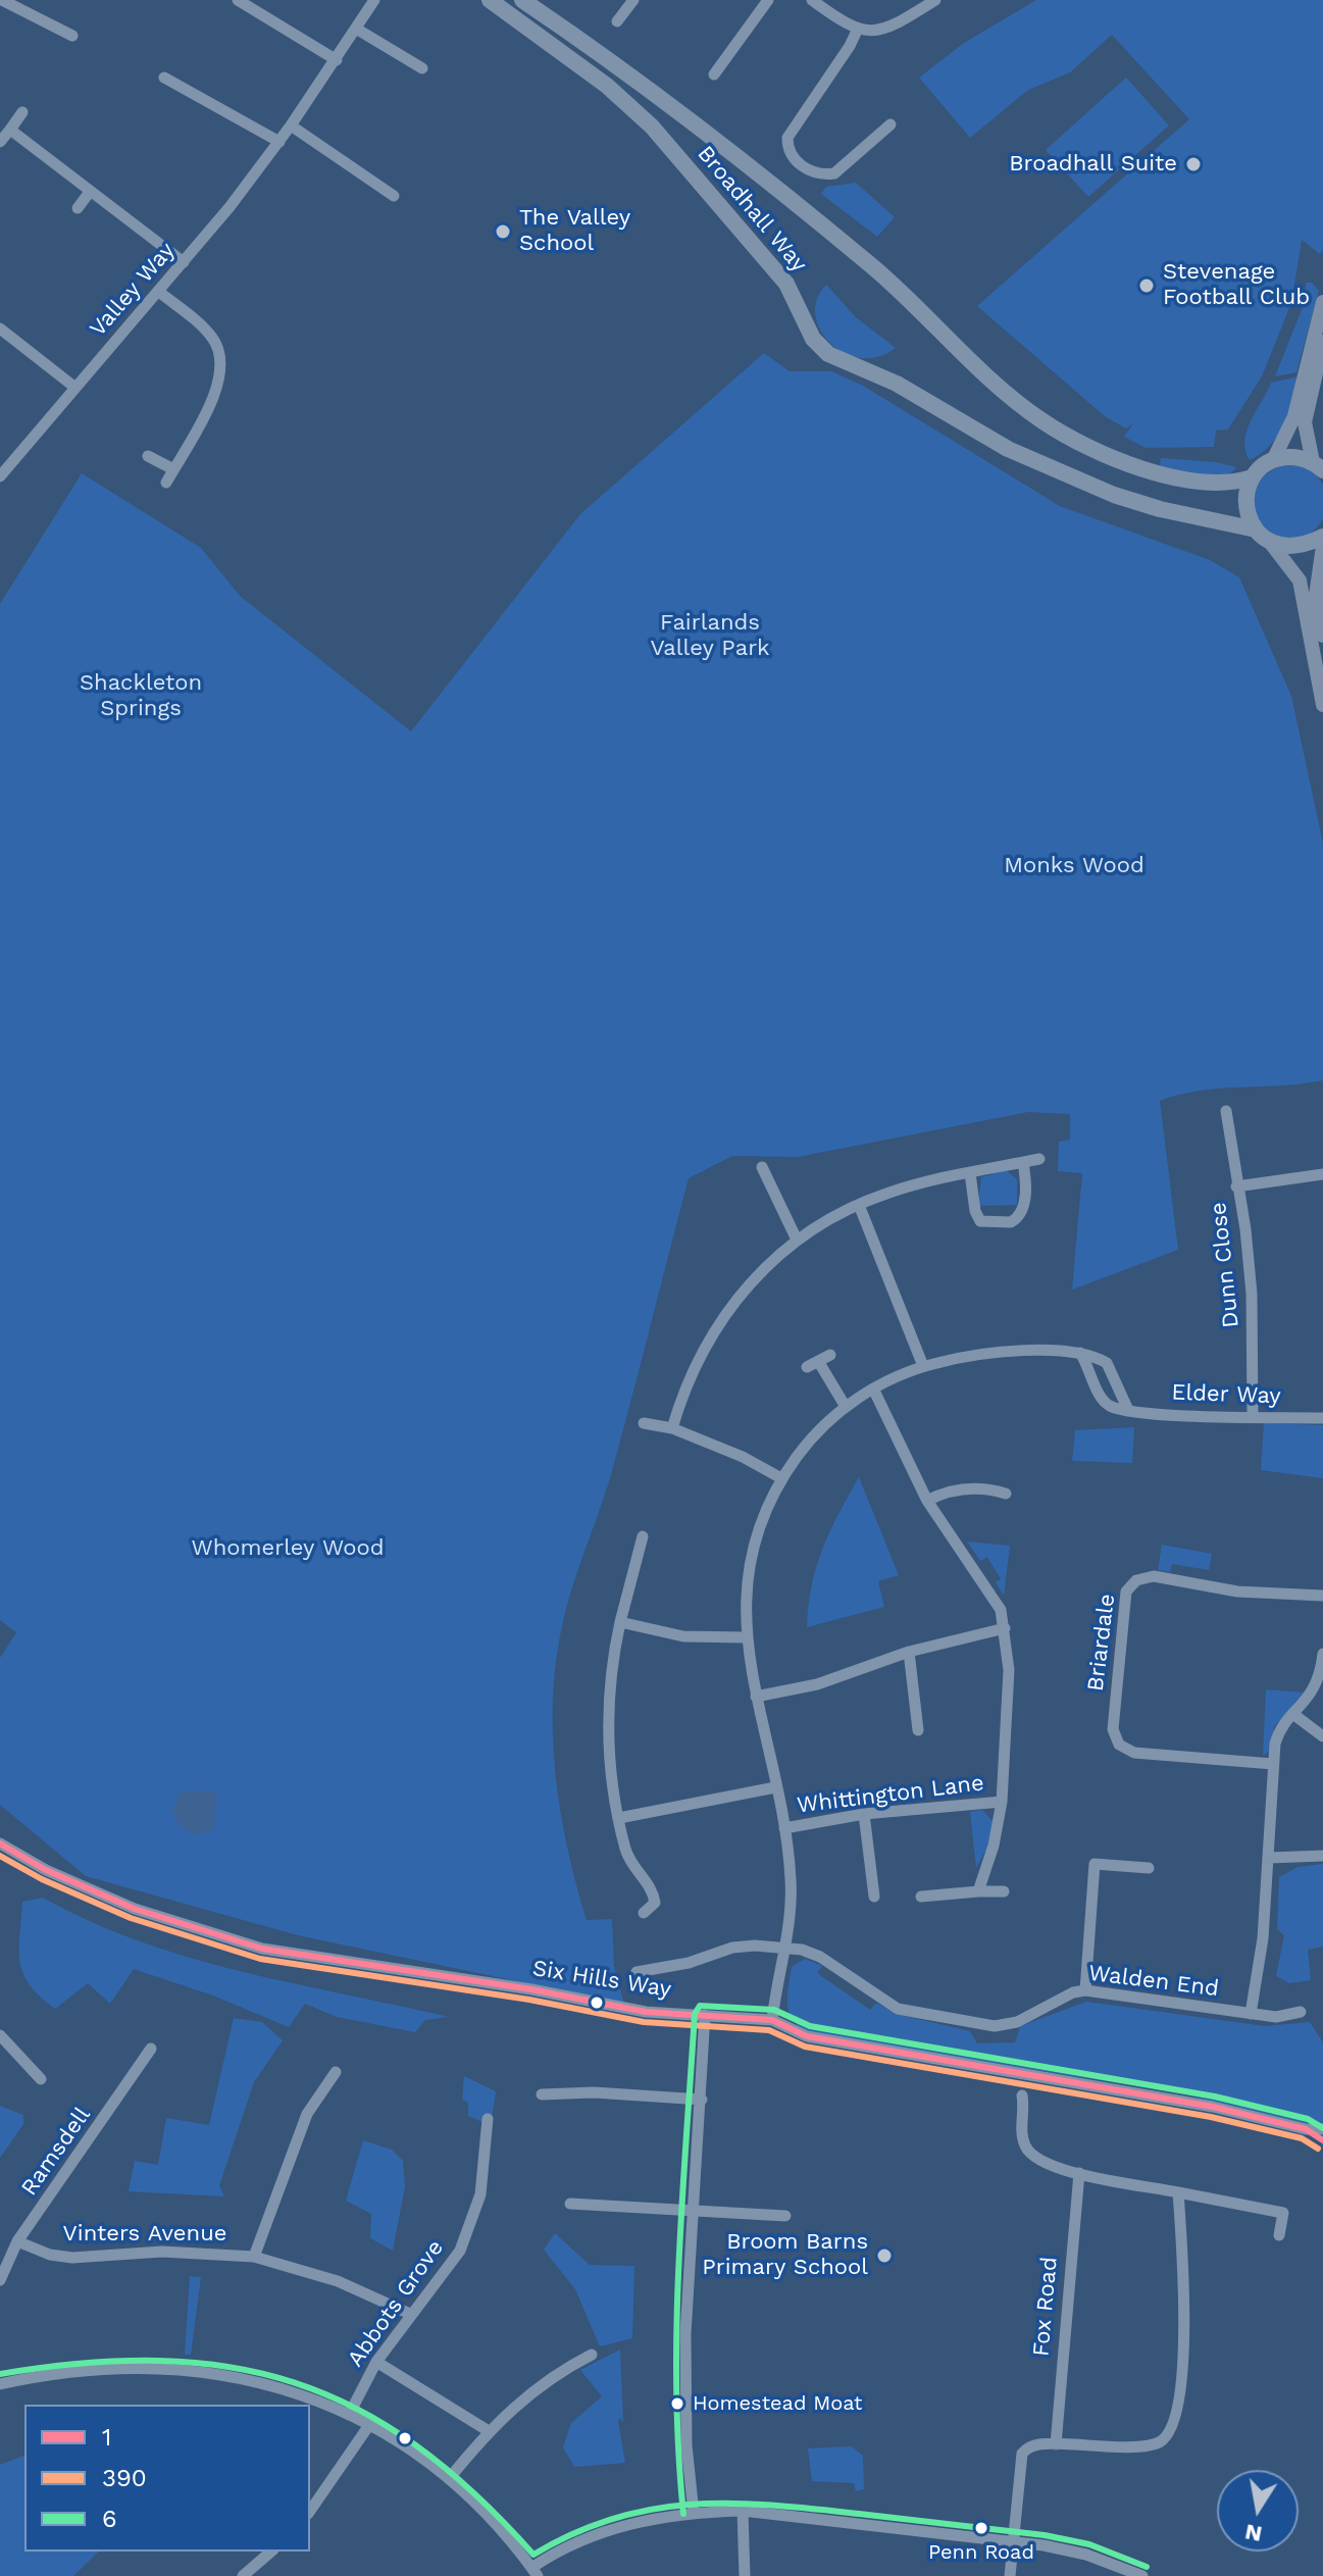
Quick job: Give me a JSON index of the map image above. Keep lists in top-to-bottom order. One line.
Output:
{"streets":{"highway":["Broadhall Way"],"street":["Valley Way","Dunn Close","Elder Way","Briardale","Whittington Lane","Six Hills Way","Walden End","Ramsdell","Vinters Avenue","Abbots Grove","Fox Road"]},"crossings":[["Dunn Close","Elder Way"],["Ramsdell","Vinters Avenue"],["Vinters Avenue","Abbots Grove"]],"parks":["Fairlands Valley Park","Shackleton Springs","Monks Wood","Whomerley Wood"],"places":["Broadhall Suite","The Valley School","Stevenage Football Club","Broom Barns Primary School","Homestead Moat","Penn Road"],"lines":["transit line 1","transit line 390","transit line 6"],"legend":["1","390","6"],"north":"bottom"}
